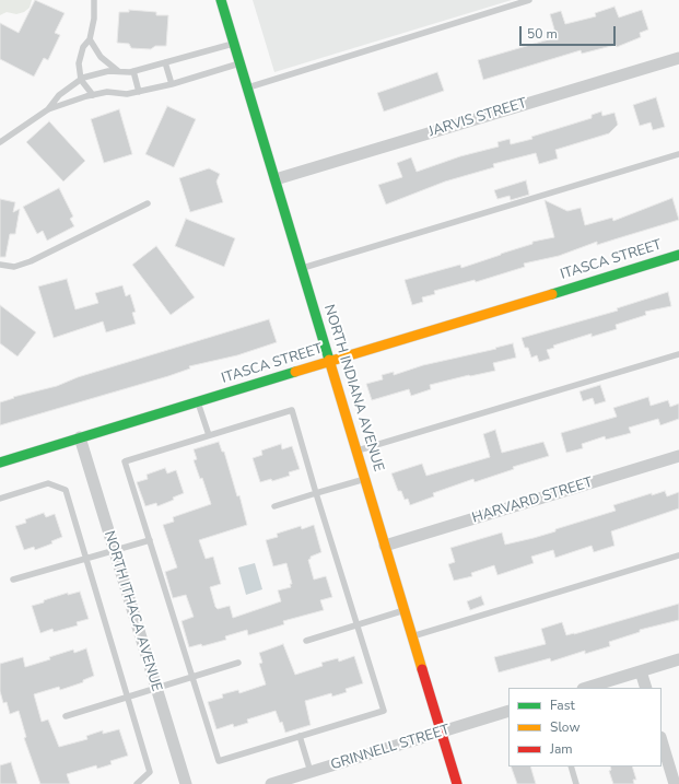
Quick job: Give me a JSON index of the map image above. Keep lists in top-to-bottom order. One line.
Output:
{"streets":{"main road":["ITASCA STREET","NORTH INDIANA AVENUE"],"street":["JARVIS STREET","HARVARD STREET","NORTH ITHACA AVENUE","GRINNELL STREET"]},"crossings":[["JARVIS STREET","NORTH INDIANA AVENUE"],["ITASCA STREET","NORTH INDIANA AVENUE"],["ITASCA STREET","NORTH ITHACA AVENUE"],["NORTH INDIANA AVENUE","HARVARD STREET"],["NORTH INDIANA AVENUE","GRINNELL STREET"]],"legend":["Fast","Slow","Jam"],"scale_bar":"50 m"}
